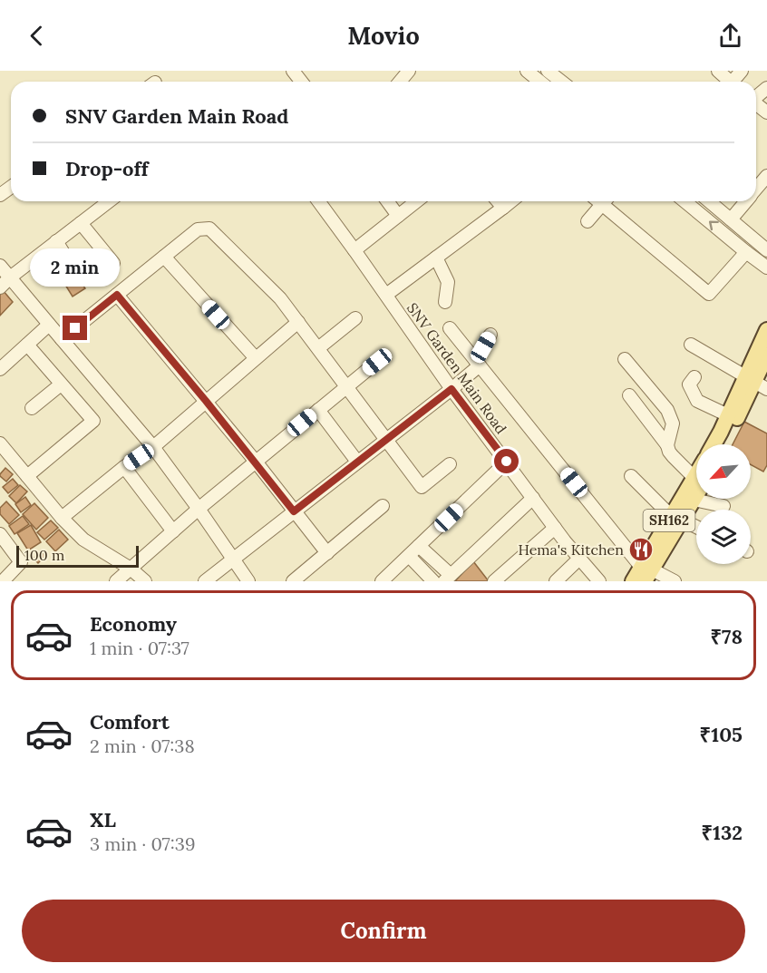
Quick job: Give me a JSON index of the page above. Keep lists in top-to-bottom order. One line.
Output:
{"streets":{"main road":["SH162"],"street":["SNV Garden Main Road"]},"places":{"restaurant":["Hema's Kitchen"]},"scale_bar":"100 m","north":"bottom left","page":{"header":"Movio","banner":["SNV Garden Main Road","Drop-off"],"bubble":"2 min","scale":"100 m","list":[{"name":"Economy","note":"1 min · 07:37","value":"₹78"},{"name":"Comfort","note":"2 min · 07:38","value":"₹105"},{"name":"XL","note":"3 min · 07:39","value":"₹132"}],"buttons":"Confirm"}}
